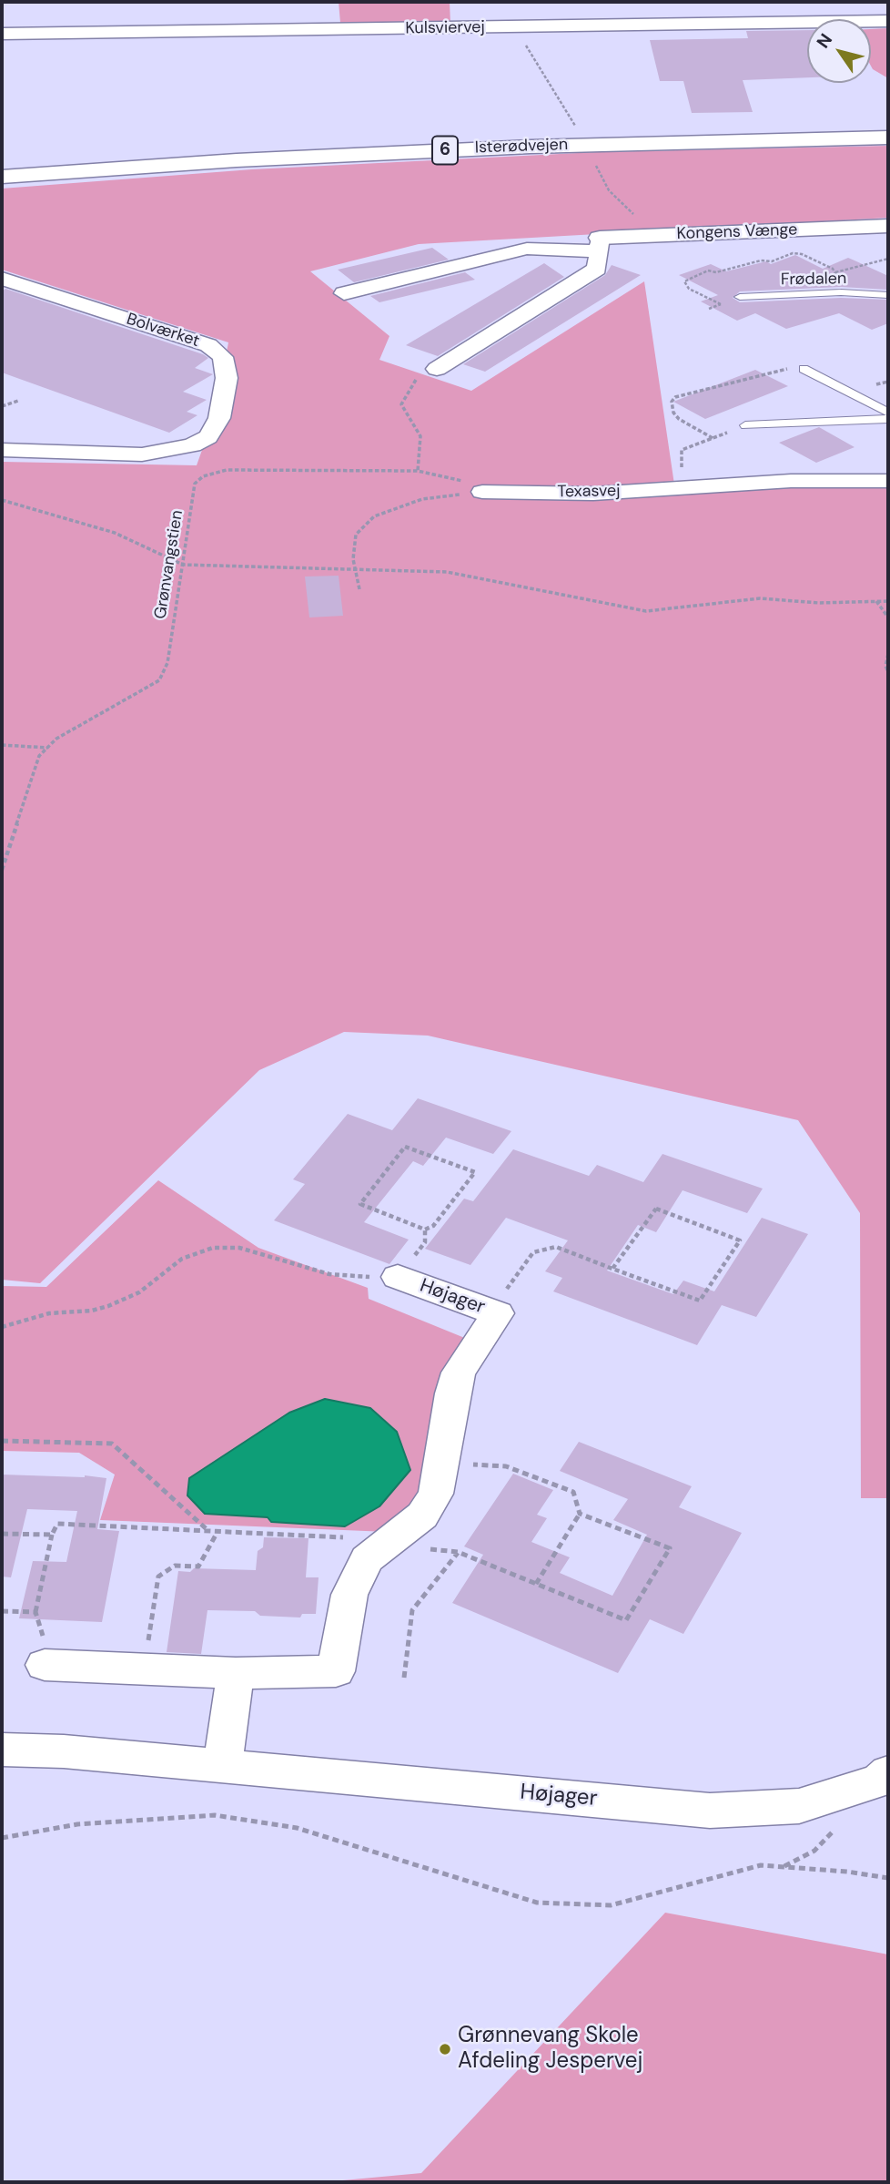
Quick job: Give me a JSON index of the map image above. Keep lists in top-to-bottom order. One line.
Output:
{"streets":{"main road":["Kulsviervej","Isterødvejen","6","Kongens Vænge"],"street":["Bolværket","Texasvej","Højager"],"lane":["Frødalen"],"path":["Grønvangstien"]},"crossings":[["Texasvej","Grønvangstien"]],"places":["Grønnevang Skole Afdeling Jespervej"],"north":"top left"}
